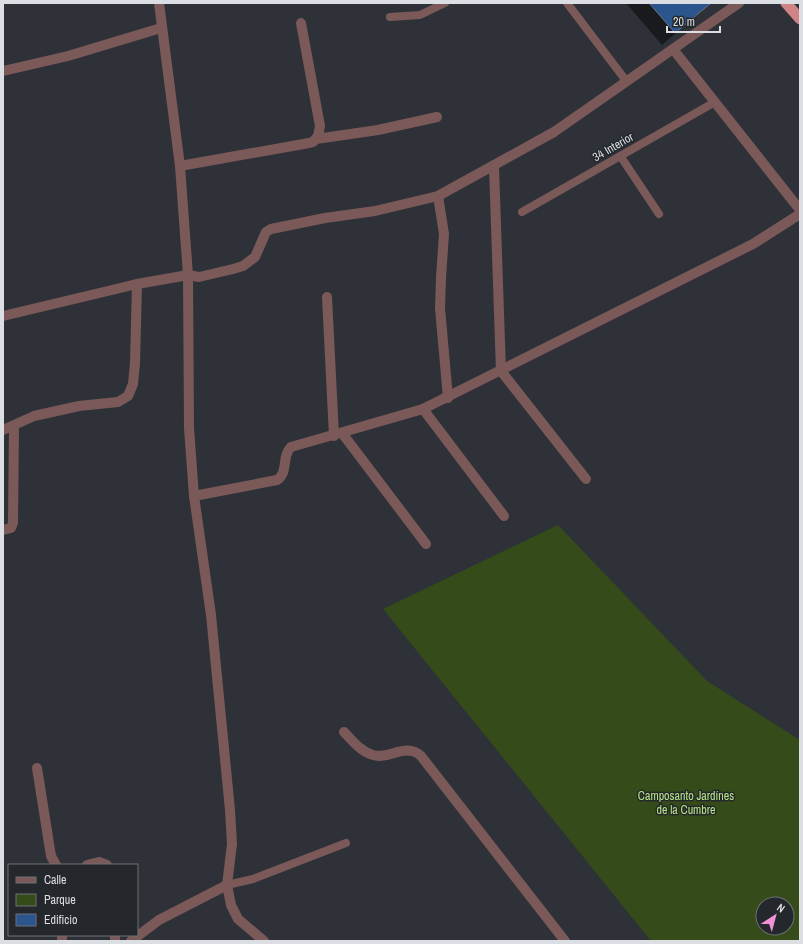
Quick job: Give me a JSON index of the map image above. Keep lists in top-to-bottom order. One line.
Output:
{"streets":{"lane":["34 Interior"]},"parks":["Camposanto Jardínes de la Cumbre"],"legend":["Calle","Parque","Edificio"],"scale_bar":"20 m","north":"top right"}
